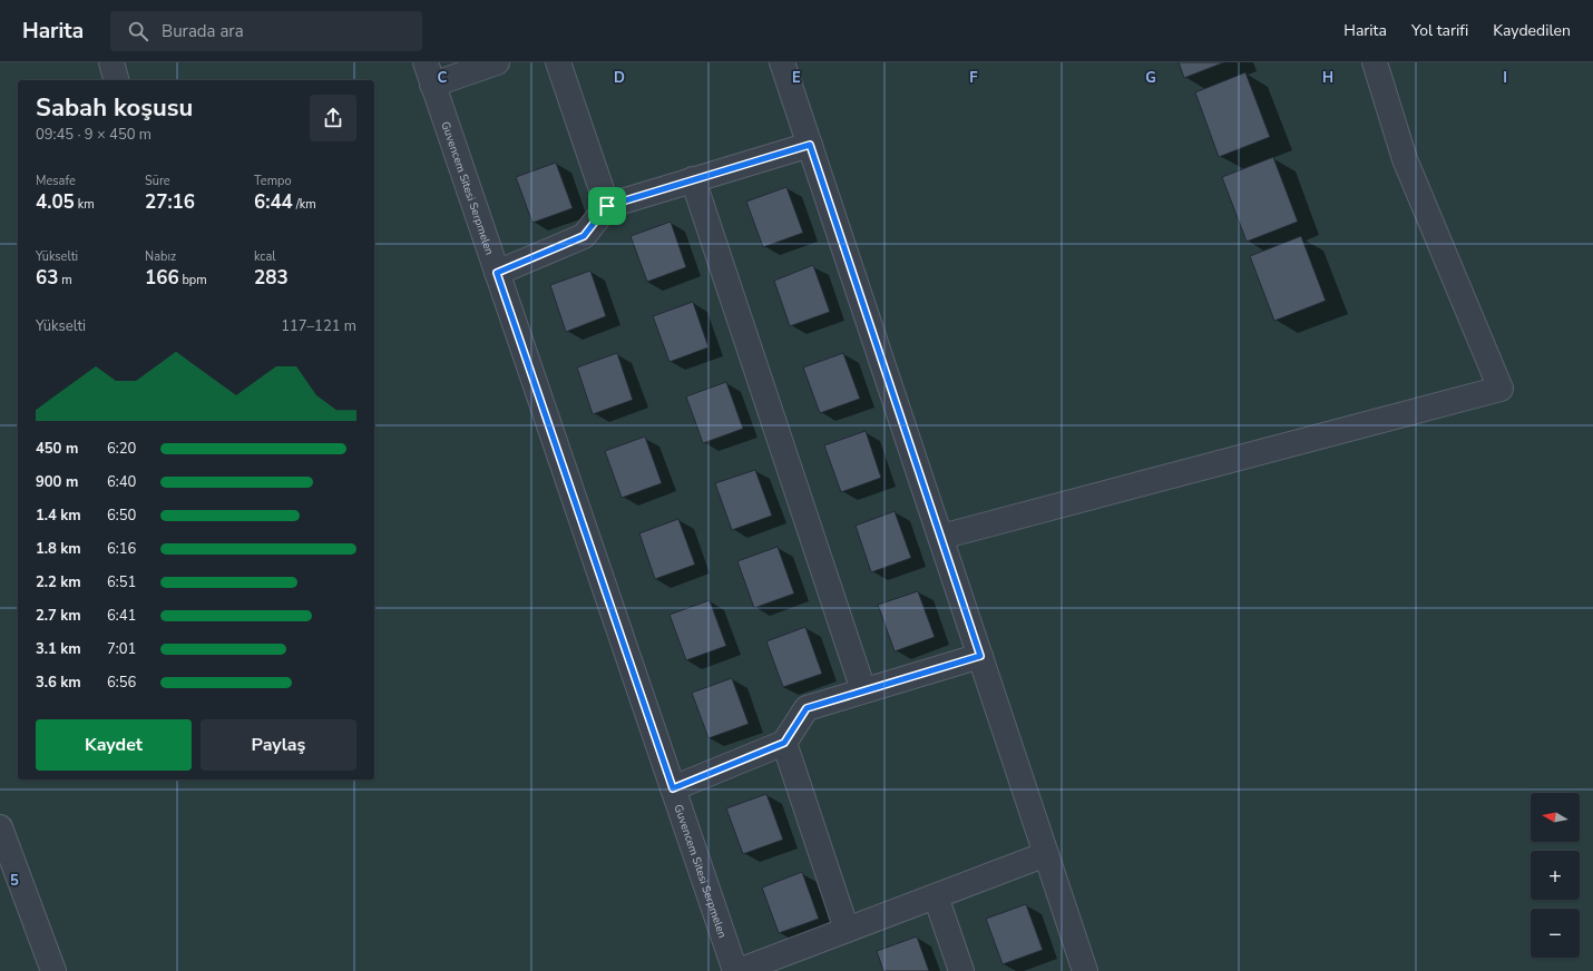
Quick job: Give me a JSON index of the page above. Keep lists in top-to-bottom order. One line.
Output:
{"streets":{"street":["Guvencem Sitesi Serpmelen"]},"north":"left","page":{"header":"Harita","search":"Burada ara","nav":["Harita","Yol tarifi","Kaydedilen"],"heading":["Sabah koşusu","09:45 · 9 × 450 m"],"stats":[["Mesafe","4.05 km"],["Süre","27:16"],["Tempo","6:44 /km"],["Yükselti","63 m"],["Nabız","166 bpm"],["kcal","283"]],"chart":["Yükselti","117–121 m"],"list":[{"name":"450 m","note":"6:20"},{"name":"900 m","note":"6:40"},{"name":"1.4 km","note":"6:50"},{"name":"1.8 km","note":"6:16"},{"name":"2.2 km","note":"6:51"},{"name":"2.7 km","note":"6:41"},{"name":"3.1 km","note":"7:01"},{"name":"3.6 km","note":"6:56"}],"buttons":["Kaydet","Paylaş"],"map_buttons":["+","−"]},"grid":{"columns":["C","D","E","F","G","H","I"],"rows":["5"]}}
